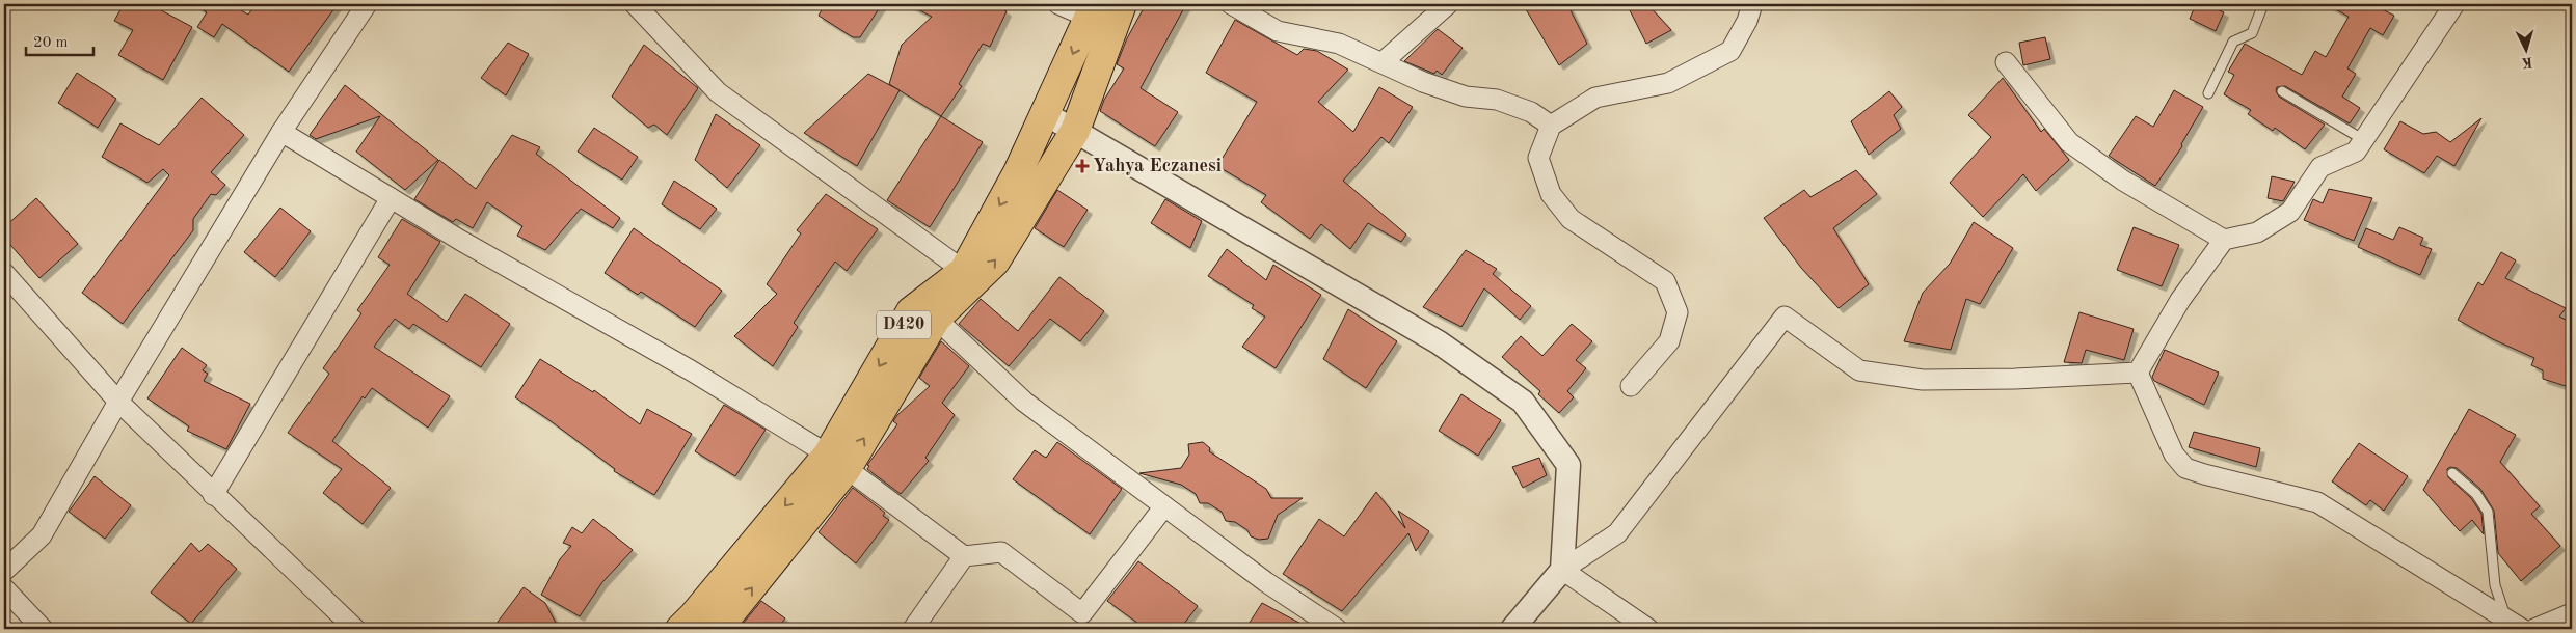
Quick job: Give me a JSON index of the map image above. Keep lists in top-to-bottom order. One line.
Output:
{"streets":{"highway":["D420"]},"places":{"health":["Yahya Eczanesi"]},"scale_bar":"20 m","north":"bottom"}
